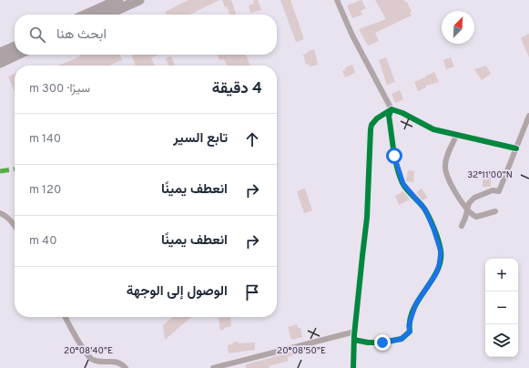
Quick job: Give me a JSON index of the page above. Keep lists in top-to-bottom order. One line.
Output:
{"north":"top right","page":{"search":"ابحث هنا","heading":["4 دقيقة","سيرًا · 300 m"],"list":[["تابع السير","140 m"],["انعطف يمينًا","120 m"],["انعطف يمينًا","40 m"],"الوصول إلى الوجهة"],"map_buttons":["+","−"]},"coordinates":["32°11'00\"N","20°08'40\"E","20°08'50\"E"]}
